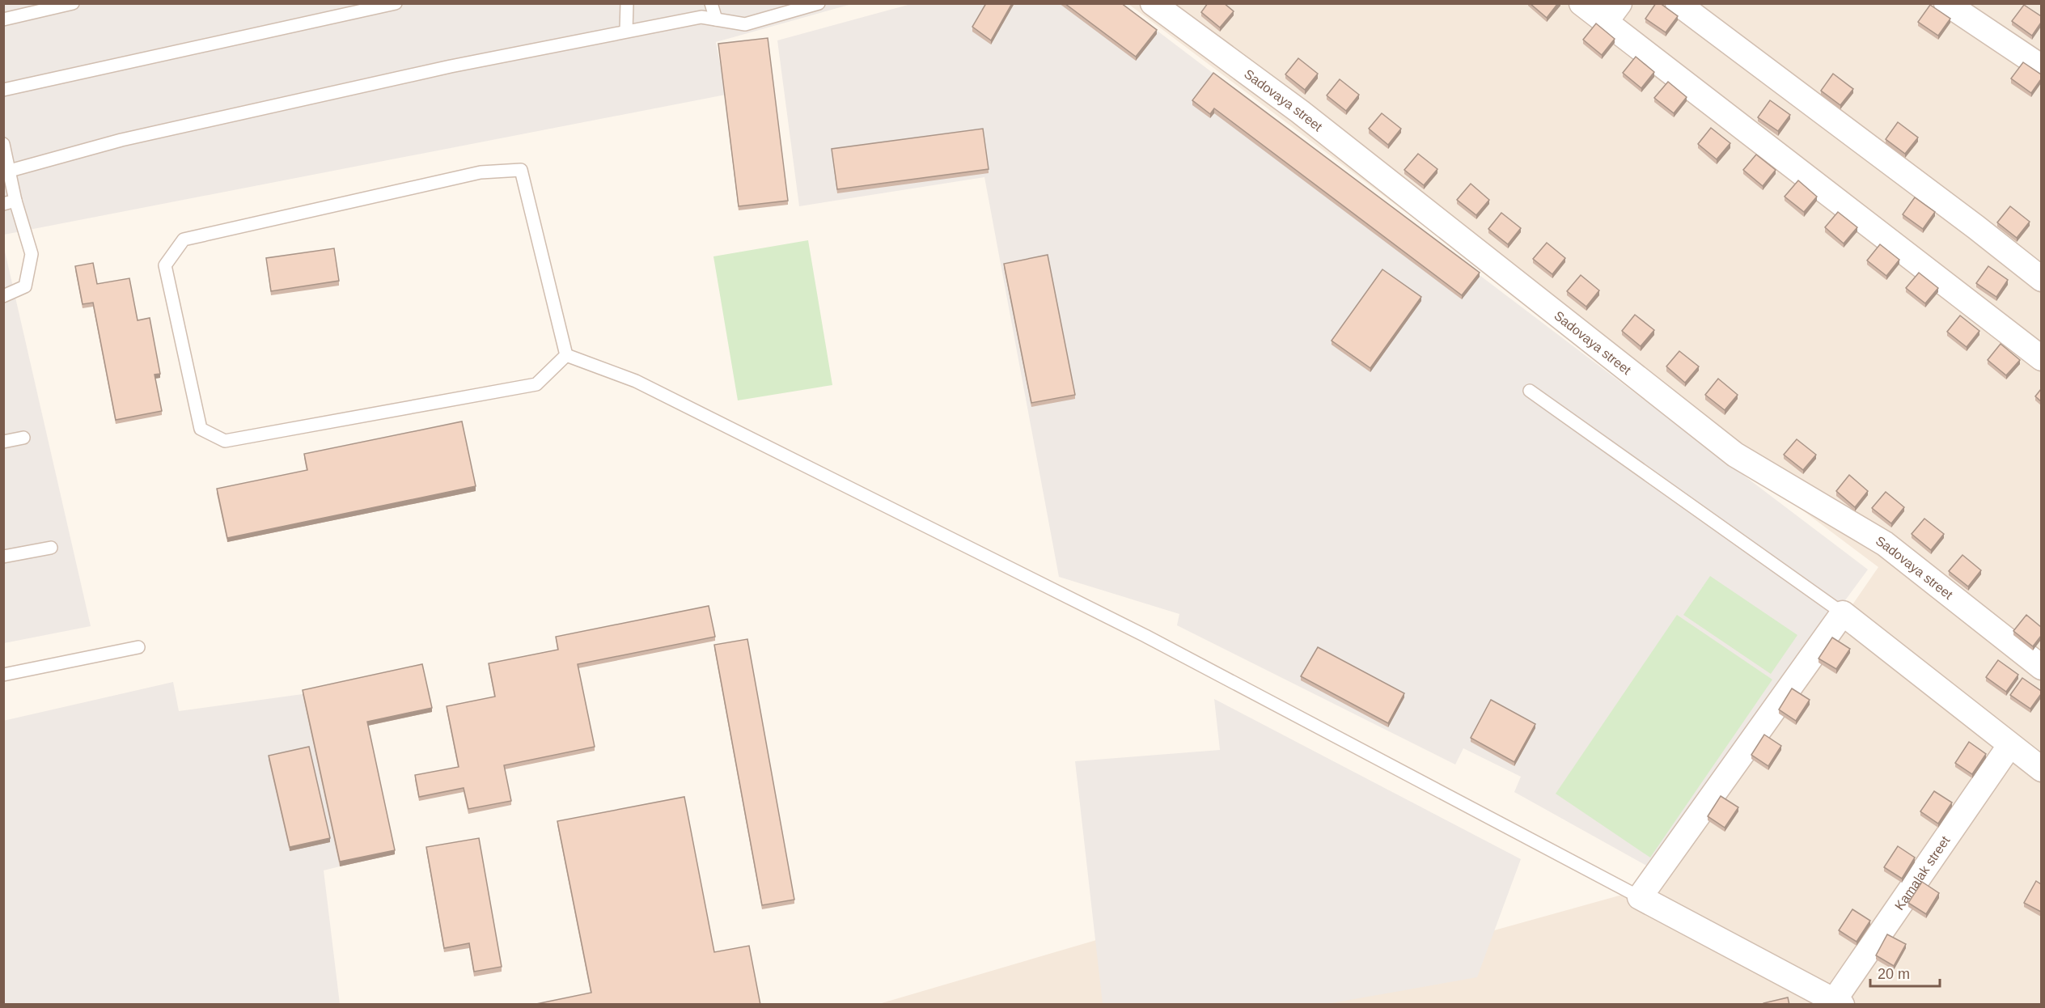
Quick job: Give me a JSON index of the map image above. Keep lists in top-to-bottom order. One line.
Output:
{"streets":{"street":["Sadovaya street","Kamalak street"]},"scale_bar":"20 m"}
